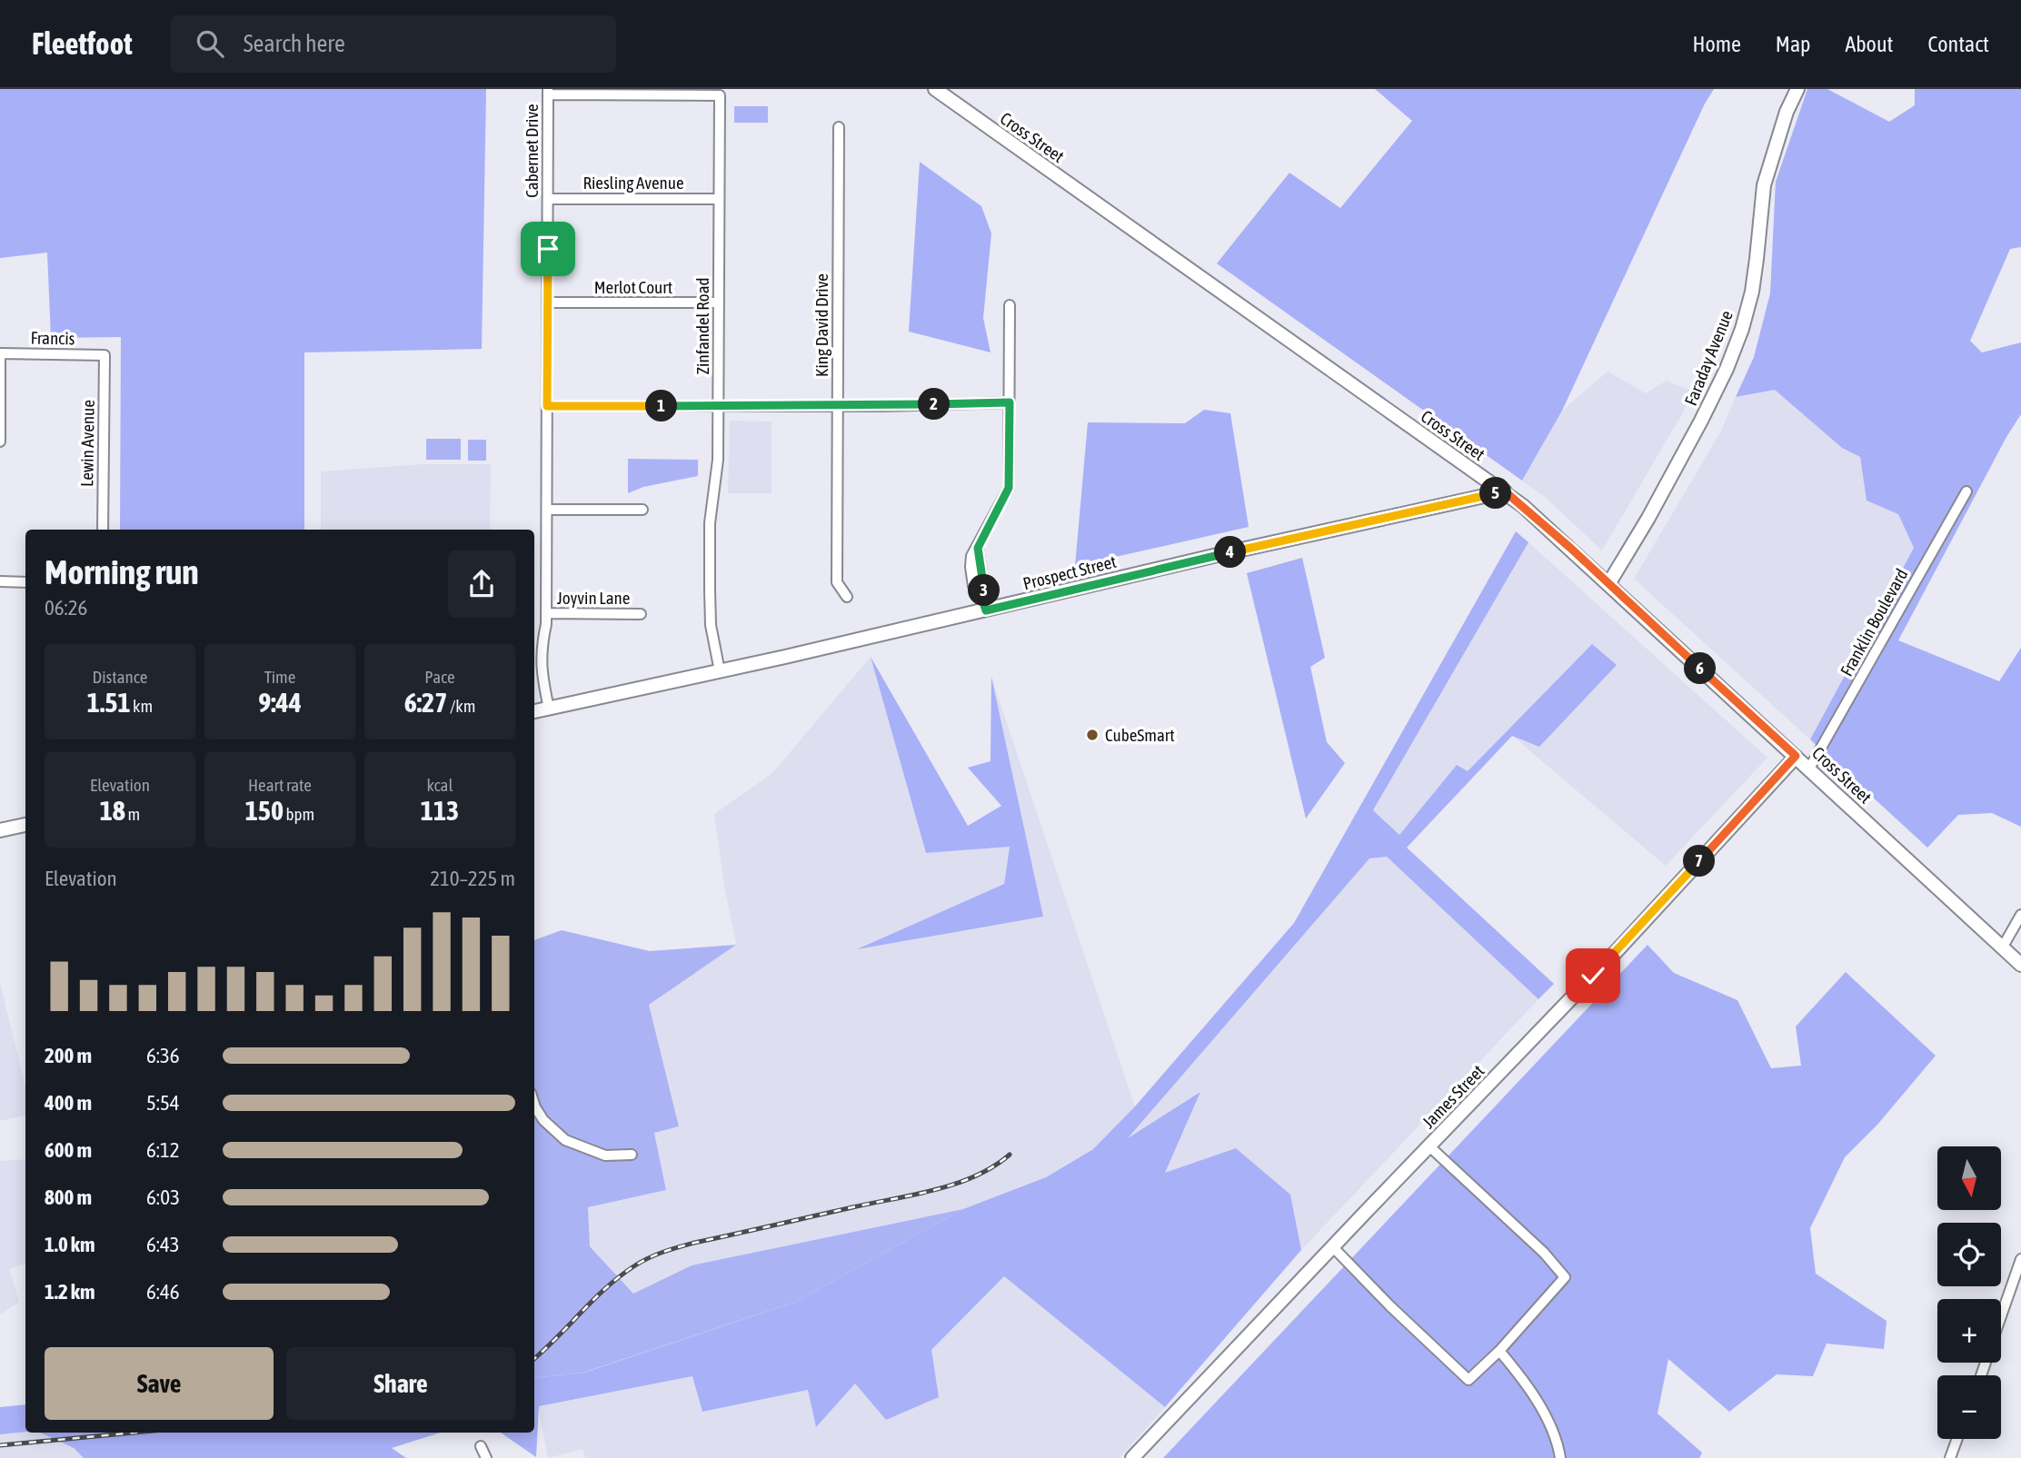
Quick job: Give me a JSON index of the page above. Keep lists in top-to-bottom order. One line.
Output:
{"streets":{"street":["Cross Street","Cabernet Drive","Riesling Avenue","Merlot Court","King David Drive","Zinfandel Road","Francis","Faraday Avenue","Lewin Avenue","Prospect Street","Joyvin Lane","Franklin Boulevard","James Street"]},"crossings":[["Cross Street","Faraday Avenue"],["Cross Street","Prospect Street"],["Cross Street","Franklin Boulevard"],["Cross Street","James Street"],["Cabernet Drive","Riesling Avenue"],["Cabernet Drive","Merlot Court"],["Cabernet Drive","Zinfandel Road"],["Cabernet Drive","Prospect Street"],["Cabernet Drive","Joyvin Lane"],["Riesling Avenue","Zinfandel Road"],["Merlot Court","Zinfandel Road"],["Zinfandel Road","Prospect Street"],["Francis","Lewin Avenue"]],"places":["CubeSmart"],"north":"bottom","page":{"header":"Fleetfoot","search":"Search here","nav":["Home","Map","About","Contact"],"pins":["2","1","5","4","3","6","7"],"heading":["Morning run","06:26"],"stats":[["Distance","1.51 km"],["Time","9:44"],["Pace","6:27 /km"],["Elevation","18 m"],["Heart rate","150 bpm"],["kcal","113"]],"chart":["Elevation","210–225 m"],"list":[{"name":"200 m","note":"6:36"},{"name":"400 m","note":"5:54"},{"name":"600 m","note":"6:12"},{"name":"800 m","note":"6:03"},{"name":"1.0 km","note":"6:43"},{"name":"1.2 km","note":"6:46"}],"map_buttons":["+","−"],"buttons":["Save","Share"]}}
